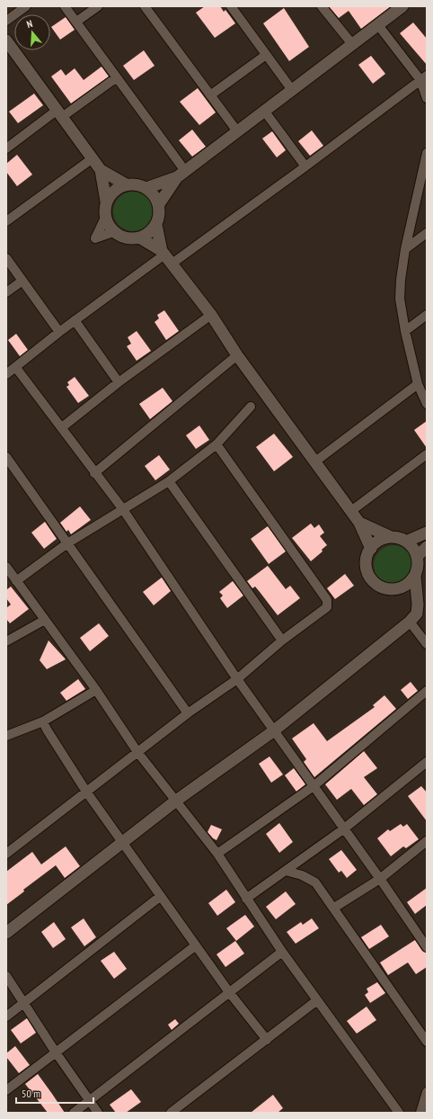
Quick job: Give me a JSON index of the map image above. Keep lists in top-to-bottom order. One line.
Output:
{"scale_bar":"50 m","north":"top"}
